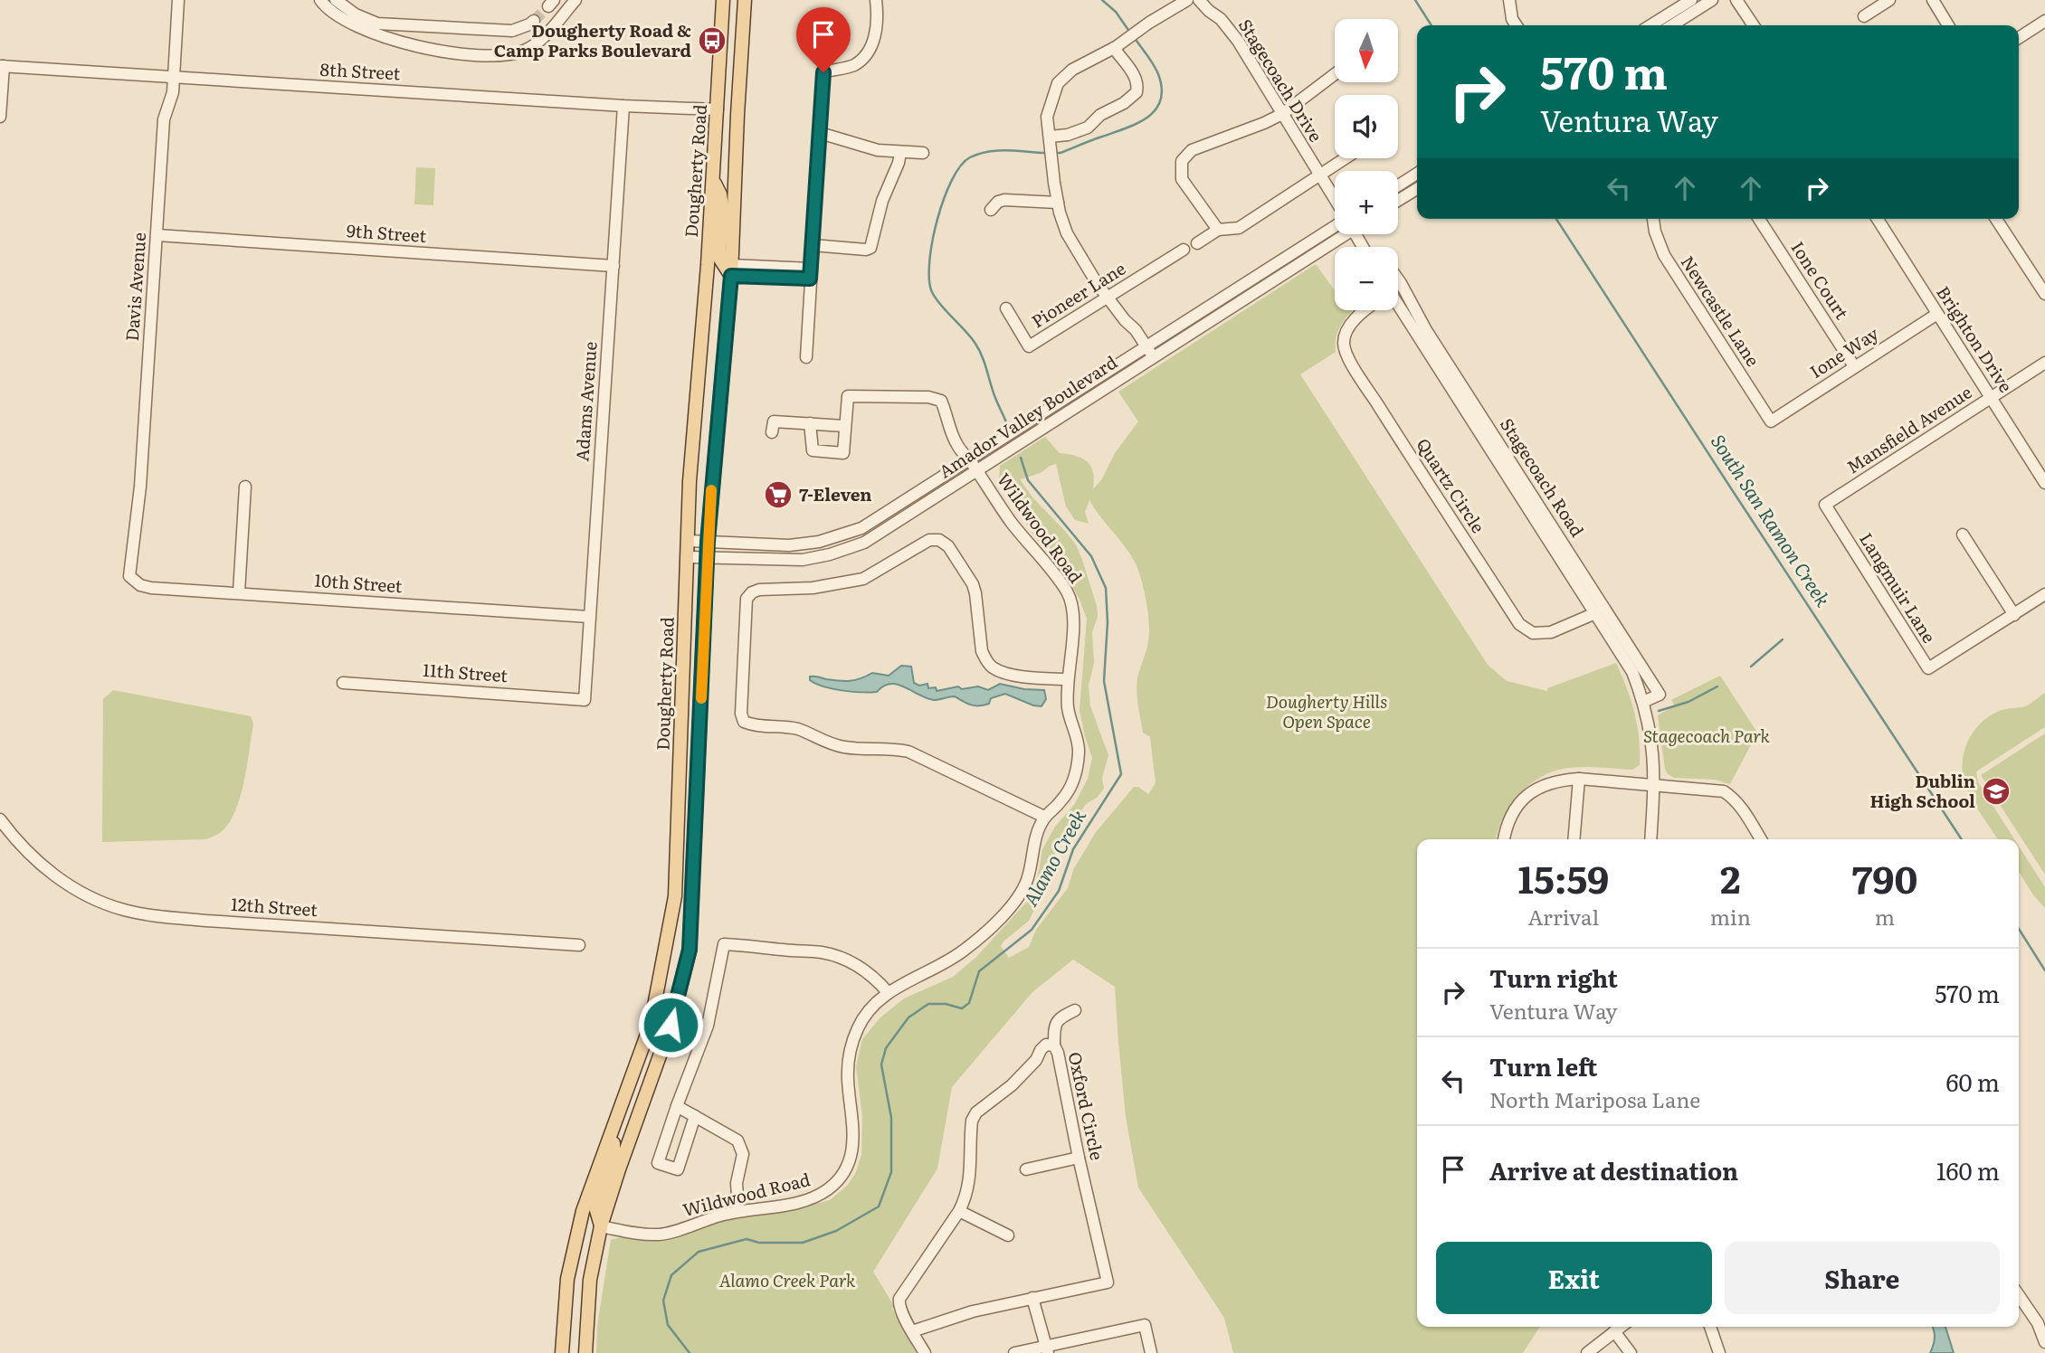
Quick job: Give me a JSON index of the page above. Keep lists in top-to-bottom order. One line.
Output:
{"streets":{"main road":["Dougherty Road"],"street":["8th Street","Stagecoach Drive","9th Street","Ione Court","Davis Avenue","Pioneer Lane","Newcastle Lane","Brighton Drive","Ione Way","Adams Avenue","Amador Valley Boulevard","Mansfield Avenue","Stagecoach Road","Quartz Circle","Wildwood Road","10th Street","Langmuir Lane","11th Street","12th Street","Oxford Circle"]},"crossings":[["8th Street","Dougherty Road"],["8th Street","Davis Avenue"],["8th Street","Adams Avenue"],["Dougherty Road","Amador Valley Boulevard"],["Dougherty Road","Wildwood Road"],["9th Street","Davis Avenue"],["9th Street","Adams Avenue"],["Ione Court","Ione Way"],["Davis Avenue","10th Street"],["Newcastle Lane","Ione Way"],["Brighton Drive","Ione Way"],["Brighton Drive","Mansfield Avenue"],["Adams Avenue","10th Street"],["Adams Avenue","11th Street"],["Amador Valley Boulevard","Wildwood Road"],["Mansfield Avenue","Langmuir Lane"],["Stagecoach Road","Quartz Circle"]],"water":["South San Ramon Creek","Alamo Creek"],"parks":["Dougherty Hills Open Space","Stagecoach Park","Alamo Creek Park"],"places":{"bus stop":["Dougherty Road & Camp Parks Boulevard"],"supermarket":["7-Eleven"],"school or university":["Dublin High School"]},"north":"bottom","page":{"map_buttons":["+","−"],"turn":["570 m","Ventura Way"],"eta":["15:59","Arrival","2","min","790","m"],"list":[{"name":"Turn right","note":"Ventura Way","value":"570 m"},{"name":"Turn left","note":"North Mariposa Lane","value":"60 m"},{"name":"Arrive at destination","value":"160 m"}],"buttons":["Exit","Share"]}}
